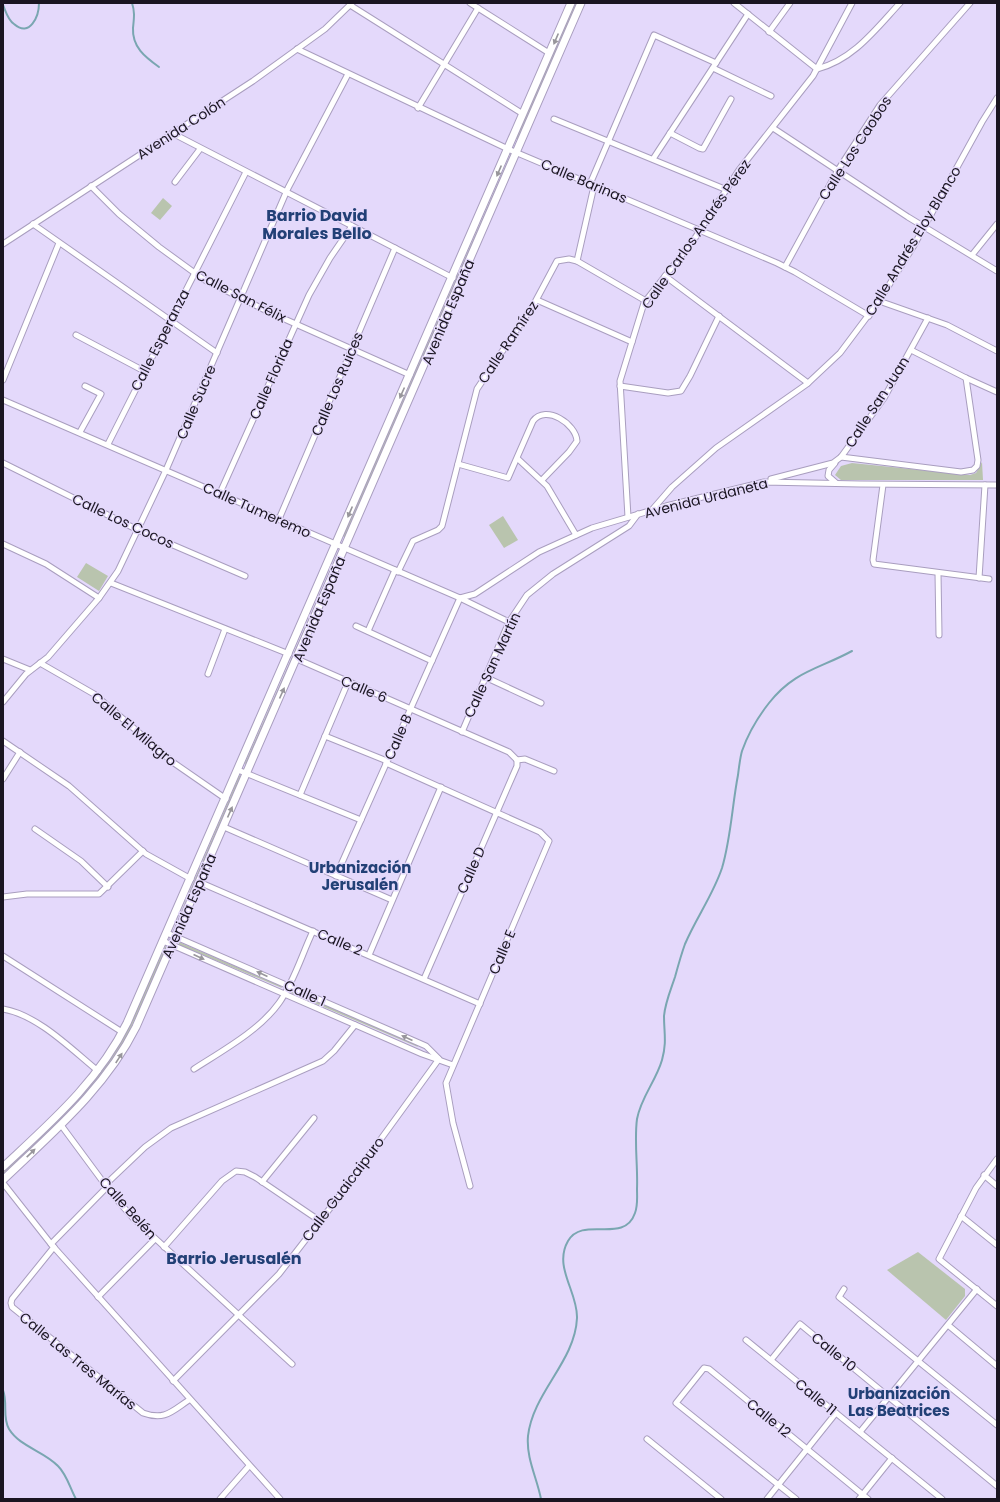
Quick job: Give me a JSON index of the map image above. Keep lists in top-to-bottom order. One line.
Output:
{"streets":{"main road":["Avenida España"],"street":["Avenida Colón","Calle Los Caobos","Calle Barinas","Calle Carlos Andrés Pérez","Calle Andrés Eloy Blanco","Calle San Félix","Calle Esperanza","Calle Ramírez","Calle Florida","Calle Los Ruices","Calle Sucre","Calle San Juan","Avenida Urdaneta","Calle Tumeremo","Calle Los Cocos","Calle San Martín","Calle 6","Calle El Milagro","Calle B","Calle D","Calle 2","Calle E","Calle 1","Calle Guaicaipuro","Calle Belén","Calle 10","Calle Las Tres Marías","Calle 11","Calle 12"]},"crossings":[["Avenida Colón","Calle Barinas"],["Avenida Colón","Calle San Félix"],["Calle Los Caobos","Calle Barinas"],["Calle Barinas","Calle Carlos Andrés Pérez"],["Calle Barinas","Calle Andrés Eloy Blanco"],["Calle Barinas","Avenida España"],["Calle Barinas","Calle Sucre"],["Calle Carlos Andrés Pérez","Avenida Urdaneta"],["Calle Andrés Eloy Blanco","Avenida Urdaneta"],["Calle San Félix","Avenida España"],["Calle San Félix","Calle Esperanza"],["Calle San Félix","Calle Florida"],["Calle San Félix","Calle Los Ruices"],["Calle San Félix","Calle Sucre"],["Avenida España","Calle Tumeremo"],["Avenida España","Calle 6"],["Avenida España","Calle El Milagro"],["Avenida España","Calle 2"],["Avenida España","Calle 1"],["Avenida España","Calle Belén"],["Calle Esperanza","Calle Tumeremo"],["Calle Ramírez","Calle Tumeremo"],["Calle Florida","Calle Tumeremo"],["Calle Los Ruices","Calle Tumeremo"],["Calle Sucre","Calle Tumeremo"],["Calle Sucre","Calle Los Cocos"],["Calle Sucre","Calle El Milagro"],["Calle San Juan","Avenida Urdaneta"],["Avenida Urdaneta","Calle Tumeremo"],["Avenida Urdaneta","Calle San Martín"],["Avenida Urdaneta","Calle B"],["Calle Tumeremo","Calle San Martín"],["Calle Tumeremo","Calle B"],["Calle San Martín","Calle 6"],["Calle 6","Calle B"],["Calle 6","Calle D"],["Calle D","Calle 2"],["Calle D","Calle E"],["Calle 2","Calle E"],["Calle E","Calle 1"],["Calle 1","Calle Guaicaipuro"],["Calle Guaicaipuro","Calle Belén"],["Calle 10","Calle 11"]],"districts":["Barrio David Morales Bello","Urbanización Jerusalén","Barrio Jerusalén","Urbanización Las Beatrices"]}
